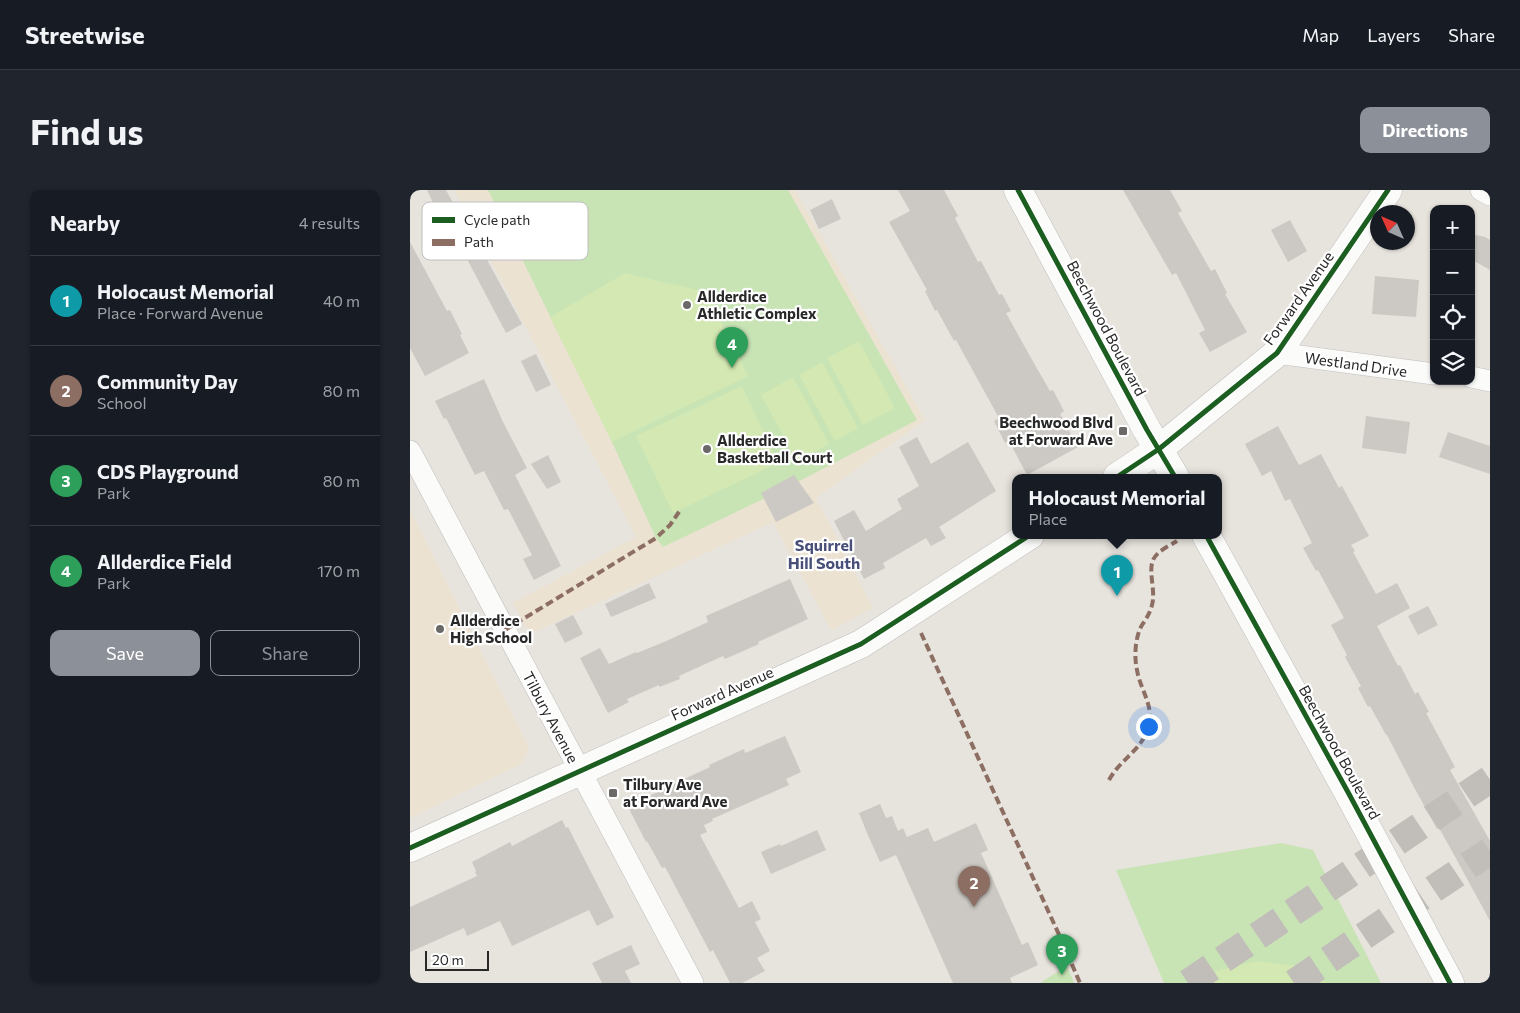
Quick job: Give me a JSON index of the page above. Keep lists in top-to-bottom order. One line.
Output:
{"streets":{"main road":["Forward Avenue","Beechwood Boulevard"],"street":["Westland Drive","Tilbury Avenue"]},"crossings":[["Forward Avenue","Beechwood Boulevard"],["Forward Avenue","Westland Drive"],["Forward Avenue","Tilbury Avenue"]],"districts":["Squirrel Hill South"],"places":{"other":["Allderdice Athletic Complex","Allderdice Basketball Court","Allderdice High School"],"transit":["Beechwood Blvd at Forward Ave","Tilbury Ave at Forward Ave"]},"legend":["Cycle path","Path"],"scale_bar":"20 m","north":"top left","page":{"header":"Streetwise","nav":["Map","Layers","Share"],"buttons":["Directions",["Save","Share"]],"title":"Find us","heading":["Nearby","4 results"],"map_buttons":["+","−"],"list":[{"mark":"1","name":"Holocaust Memorial","note":"Place · Forward Avenue","value":"40 m"},{"mark":"2","name":"Community Day","note":"School","value":"80 m"},{"mark":"3","name":"CDS Playground","note":"Park","value":"80 m"},{"mark":"4","name":"Allderdice Field","note":"Park","value":"170 m"}],"pins":["4","1","2","3"],"popup":["Holocaust Memorial","Place"],"scale":"20 m"}}
